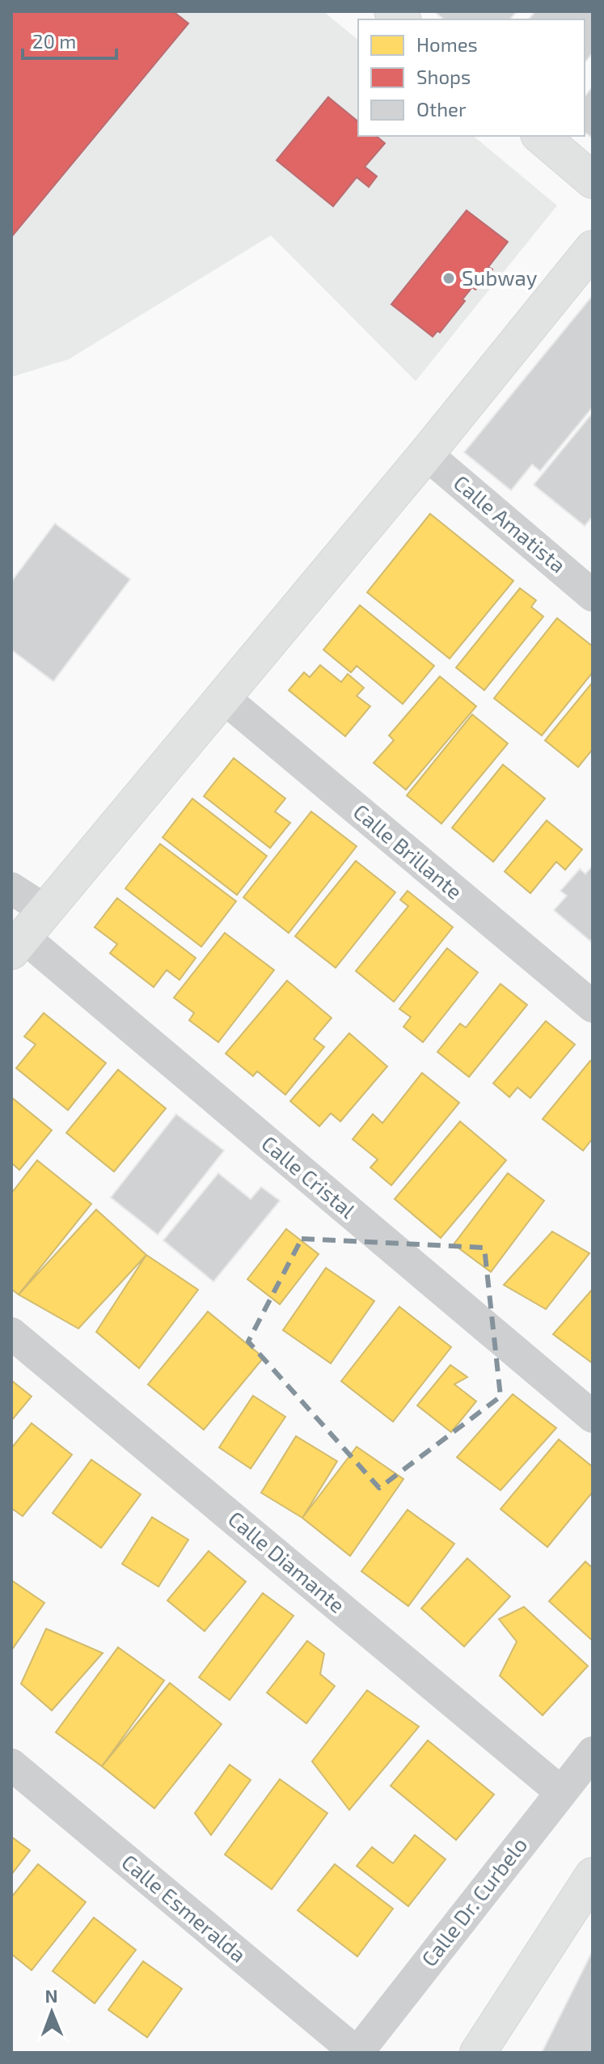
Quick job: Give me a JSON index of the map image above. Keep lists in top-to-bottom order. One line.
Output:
{"streets":{"street":["Calle Amatista","Calle Brillante","Calle Cristal","Calle Diamante","Calle Dr. Curbelo","Calle Esmeralda"]},"crossings":[["Calle Diamante","Calle Dr. Curbelo"],["Calle Dr. Curbelo","Calle Esmeralda"]],"places":["Subway"],"legend":["Homes","Shops","Other"],"scale_bar":"20 m","north":"top"}
